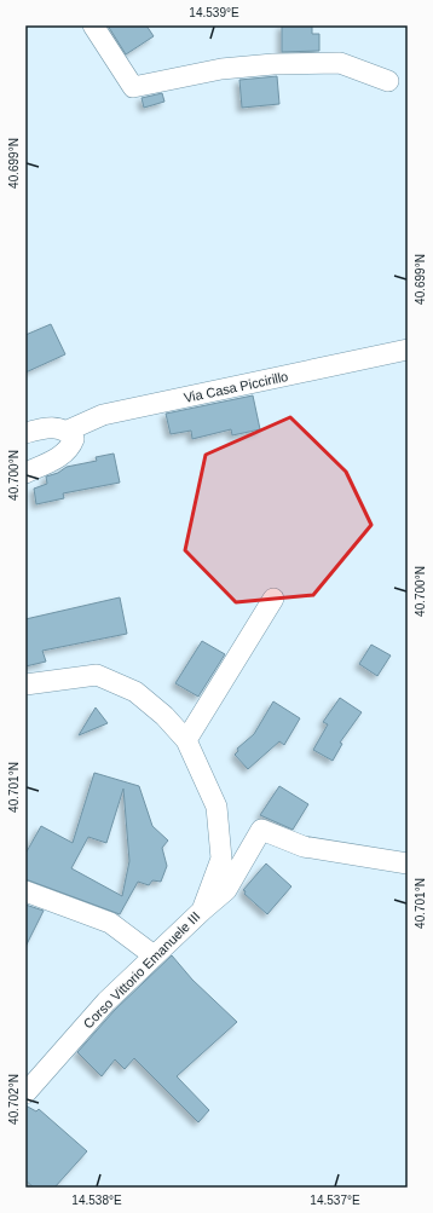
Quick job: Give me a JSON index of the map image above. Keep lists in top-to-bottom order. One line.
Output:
{"streets":{"street":["Via Casa Piccirillo","Corso Vittorio Emanuele III"]},"coordinates":["14.539°E","40.699°N","40.700°N","40.701°N","40.702°N","14.538°E","14.537°E"]}
